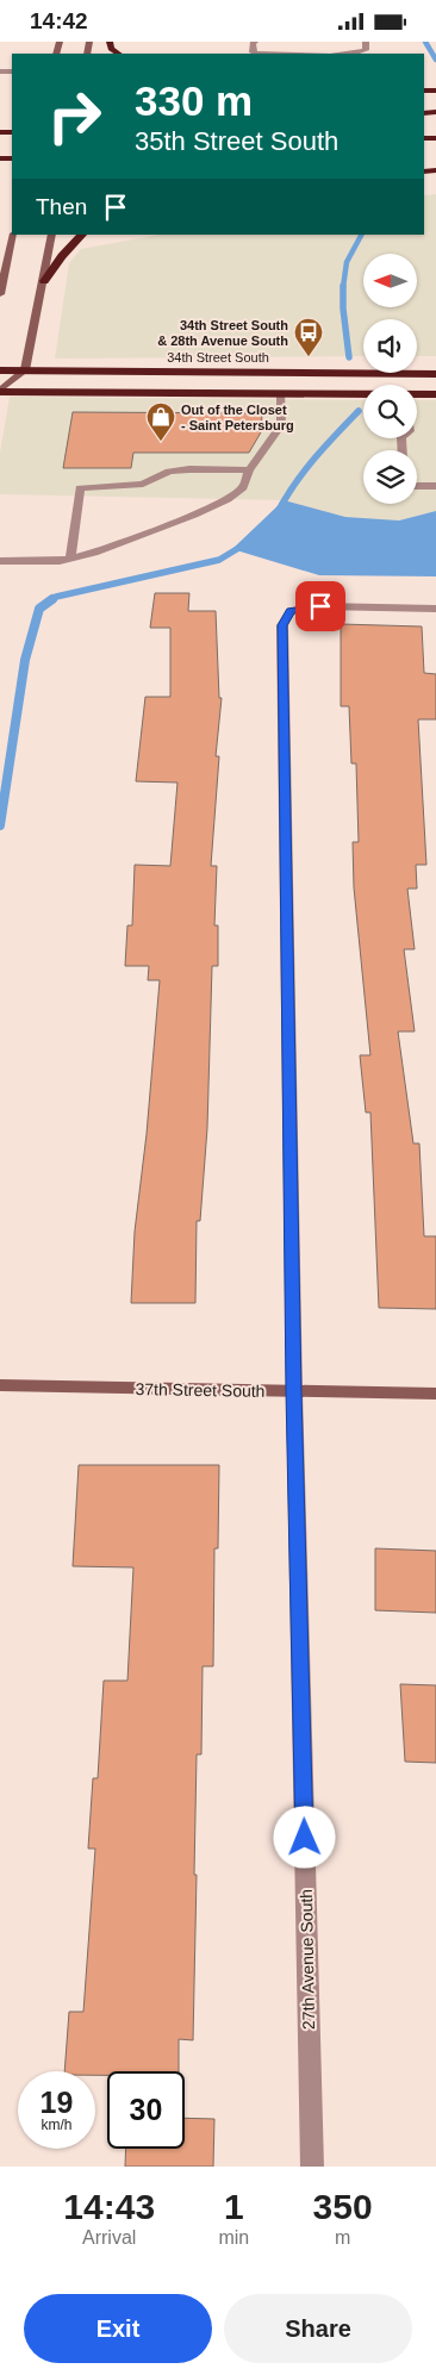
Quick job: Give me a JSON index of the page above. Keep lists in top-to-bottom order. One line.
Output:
{"streets":{"highway":["34th Street South"],"main road":["37th Street South"],"street":["27th Avenue South"]},"crossings":[["37th Street South","27th Avenue South"]],"places":{"bus stop":["34th Street South & 28th Avenue South"],"shop":["Out of the Closet - Saint Petersburg"]},"north":"left","page":{"status":"14:42","turn":["330 m","35th Street South"],"then":"Then","speed":"19 km/h","limit":"30","eta":["14:43","Arrival","1","min","350","m"],"buttons":["Exit","Share"]}}
